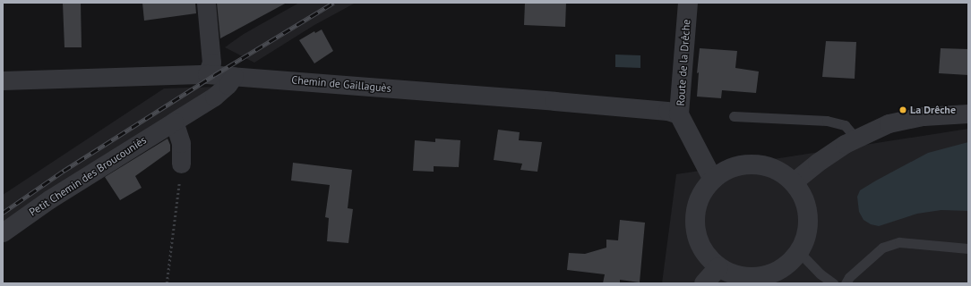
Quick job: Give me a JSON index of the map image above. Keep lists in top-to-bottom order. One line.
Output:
{"streets":{"street":["Route de la Drêche","Chemin de Gaillaguès","Petit Chemin des Broucouniès"]},"crossings":[["Route de la Drêche","Chemin de Gaillaguès"],["Chemin de Gaillaguès","Petit Chemin des Broucouniès"]],"places":["La Drêche"]}
